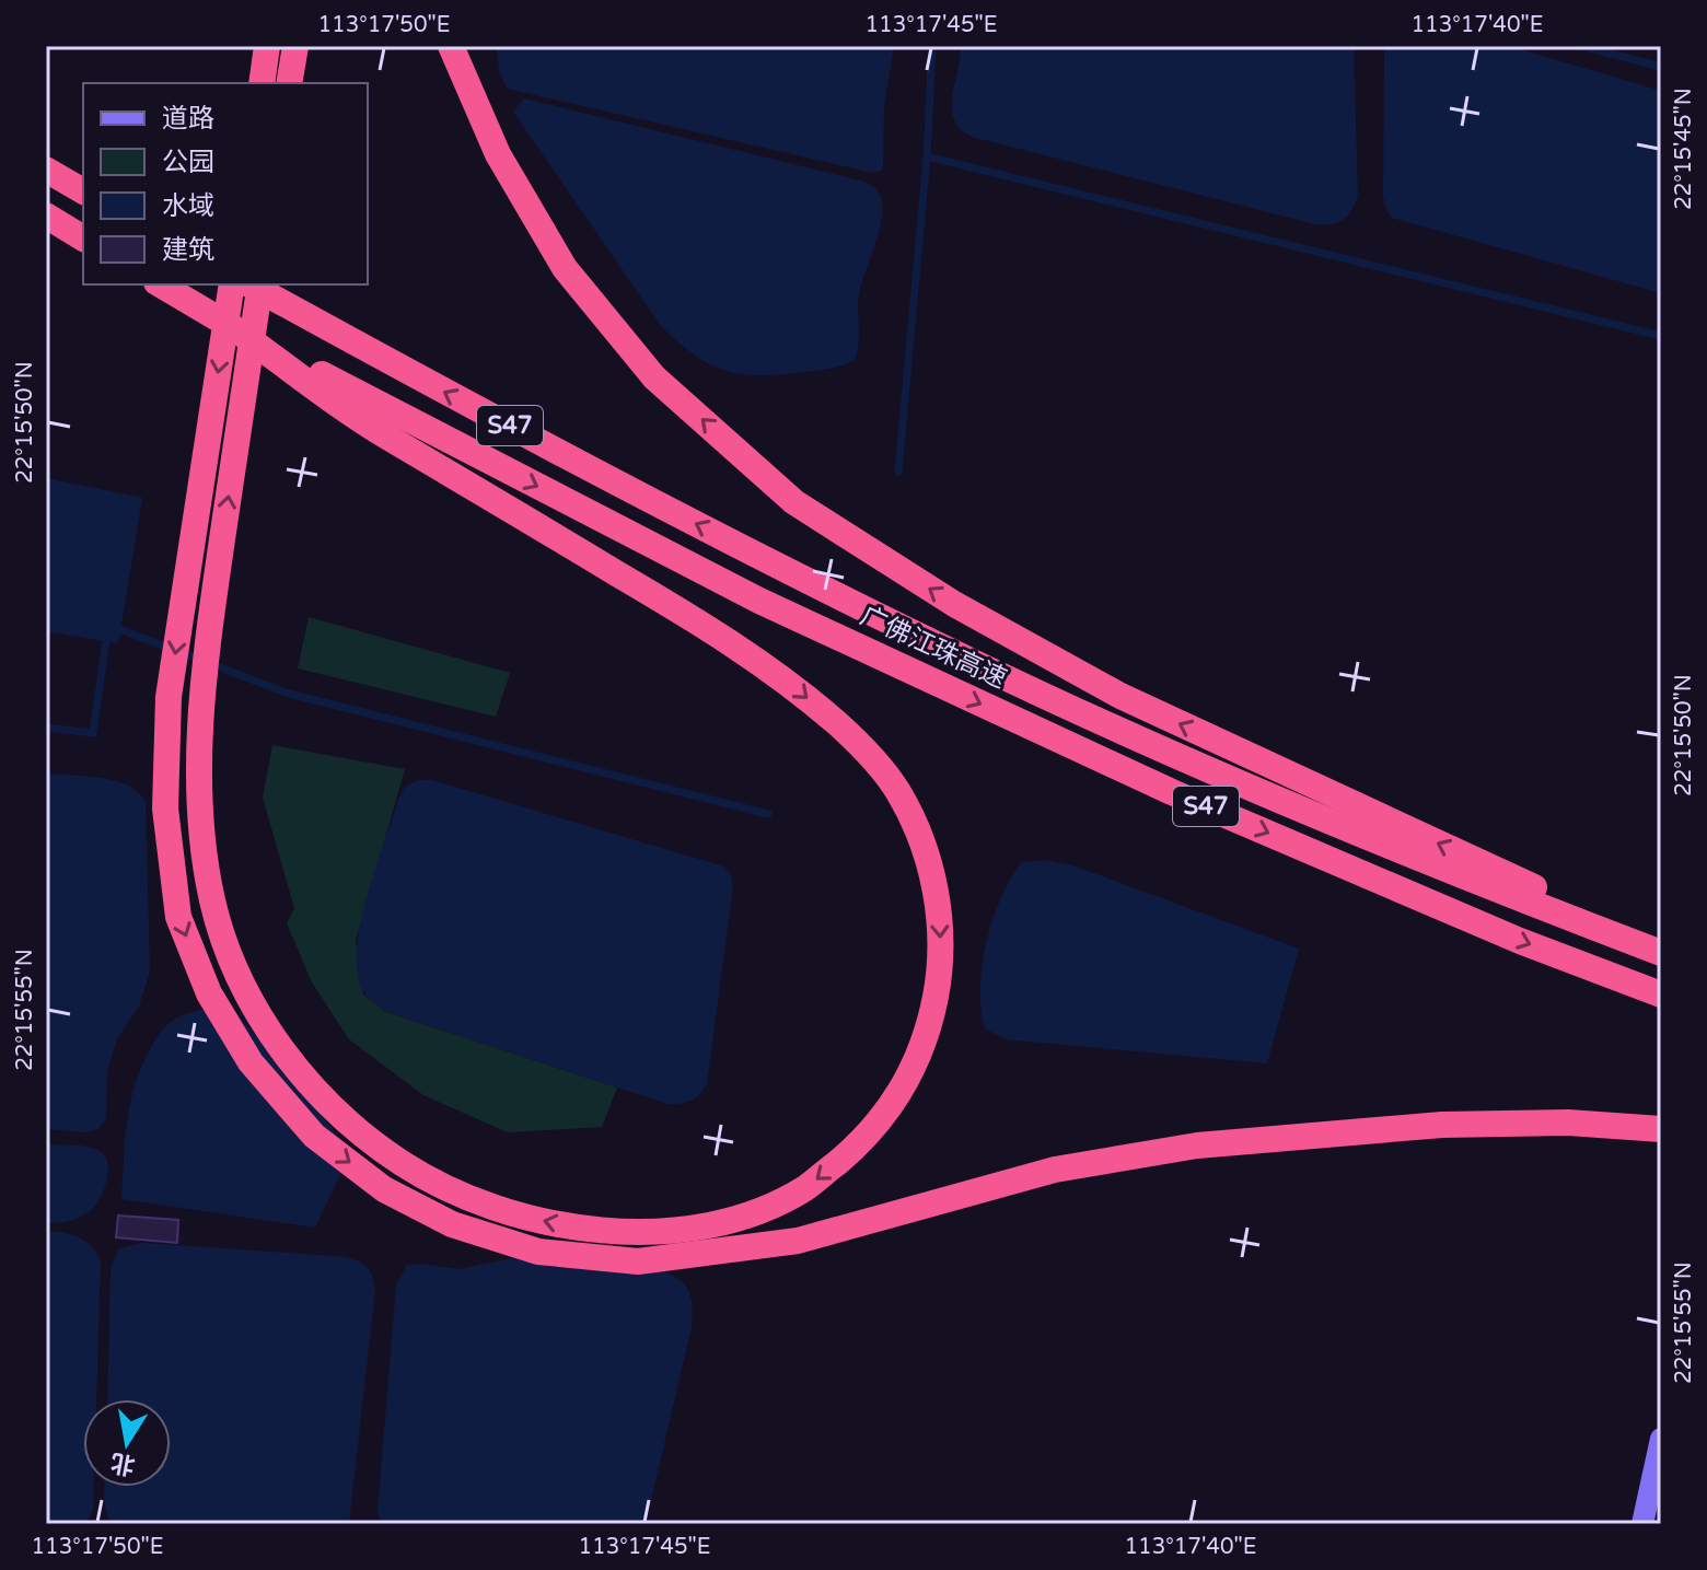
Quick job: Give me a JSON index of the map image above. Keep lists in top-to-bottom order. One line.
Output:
{"streets":{"highway":["S47","广佛江珠高速"]},"legend":["道路","公园","水域","建筑"],"north":"bottom","coordinates":["113°17'50\"E","113°17'45\"E","113°17'40\"E","22°15'45\"N","22°15'50\"N","22°15'55\"N"]}
